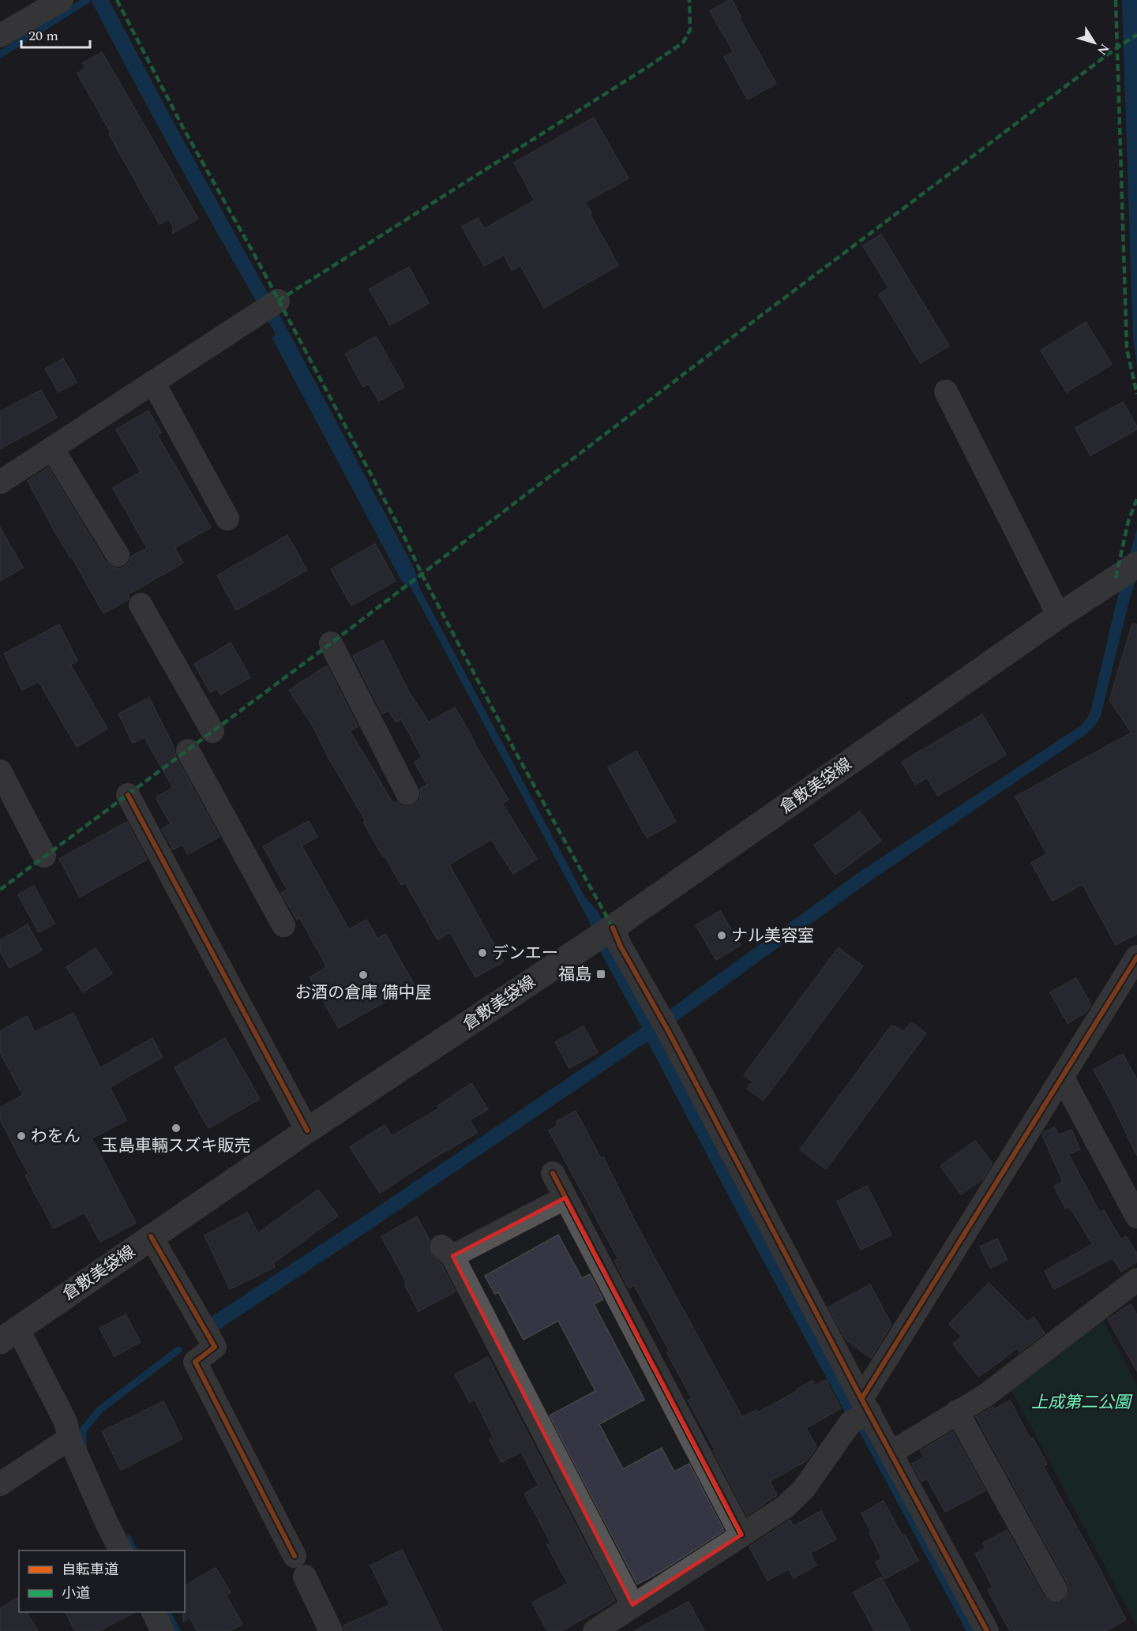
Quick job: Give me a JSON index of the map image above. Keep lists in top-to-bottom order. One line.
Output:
{"streets":{"main road":["倉敷美袋線"]},"parks":["上成第二公園"],"places":{"other":["ナル美容室","デンエー","お酒の倉庫 備中屋","玉島車輛スズキ販売","わをん"],"transit":["福島"]},"legend":["自転車道","小道"],"scale_bar":"20 m","north":"bottom right"}
